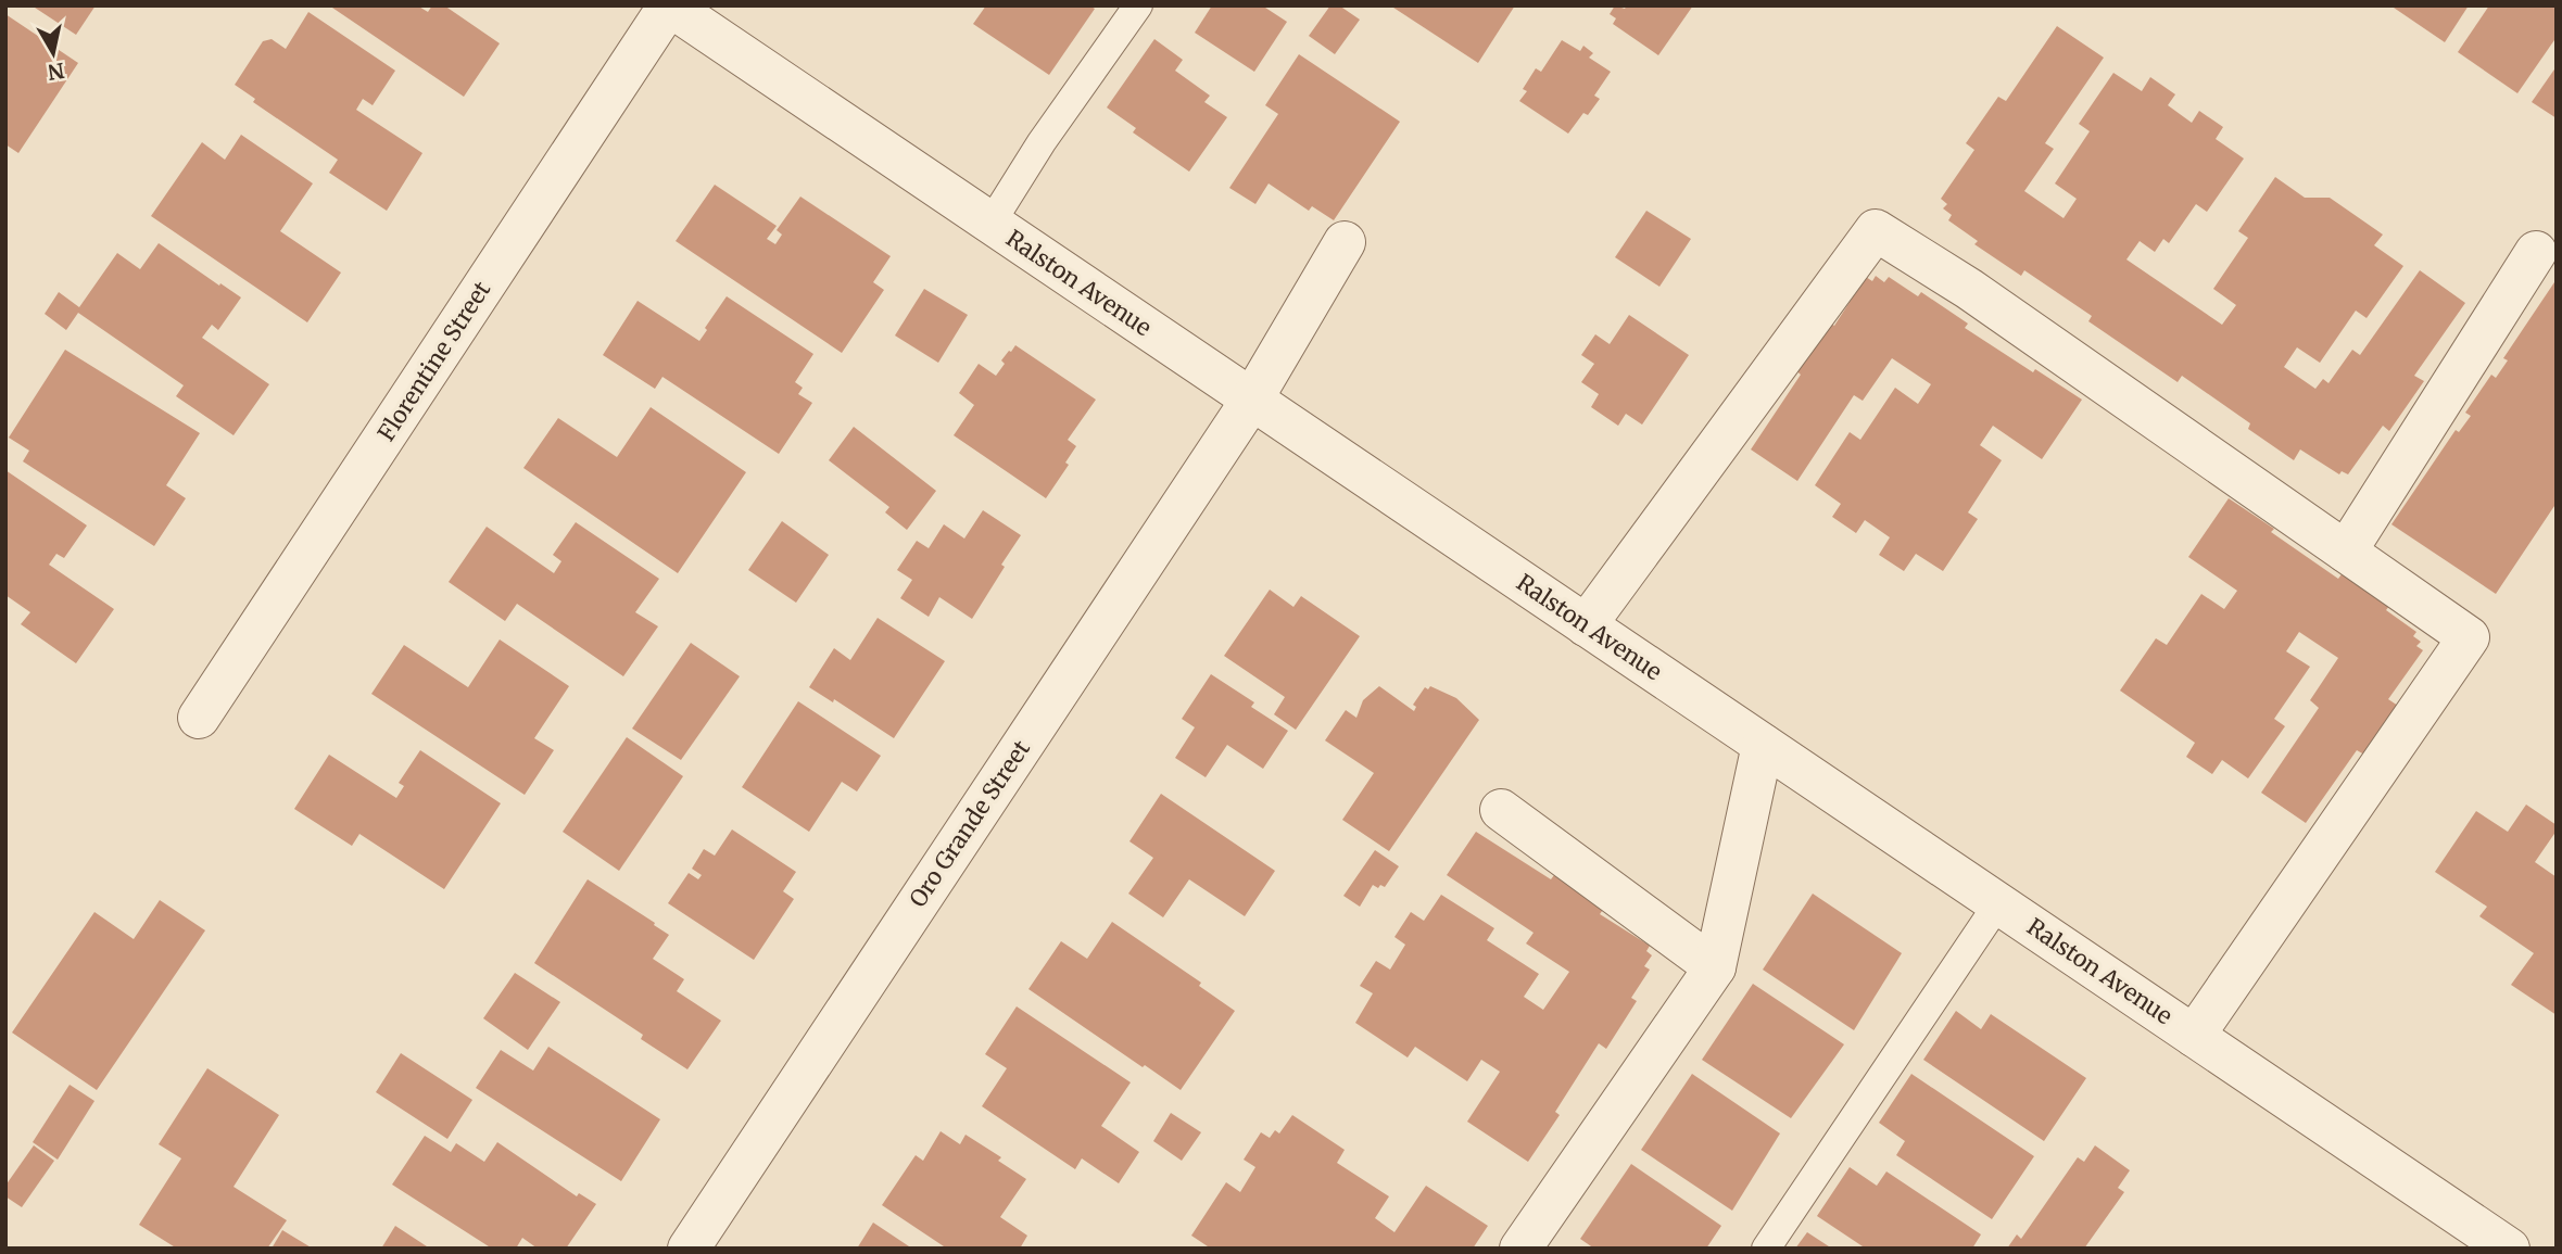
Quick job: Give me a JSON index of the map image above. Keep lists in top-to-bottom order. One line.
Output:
{"streets":{"street":["Ralston Avenue","Florentine Street","Oro Grande Street"]},"crossings":[["Ralston Avenue","Florentine Street"],["Ralston Avenue","Oro Grande Street"]],"north":"bottom"}
